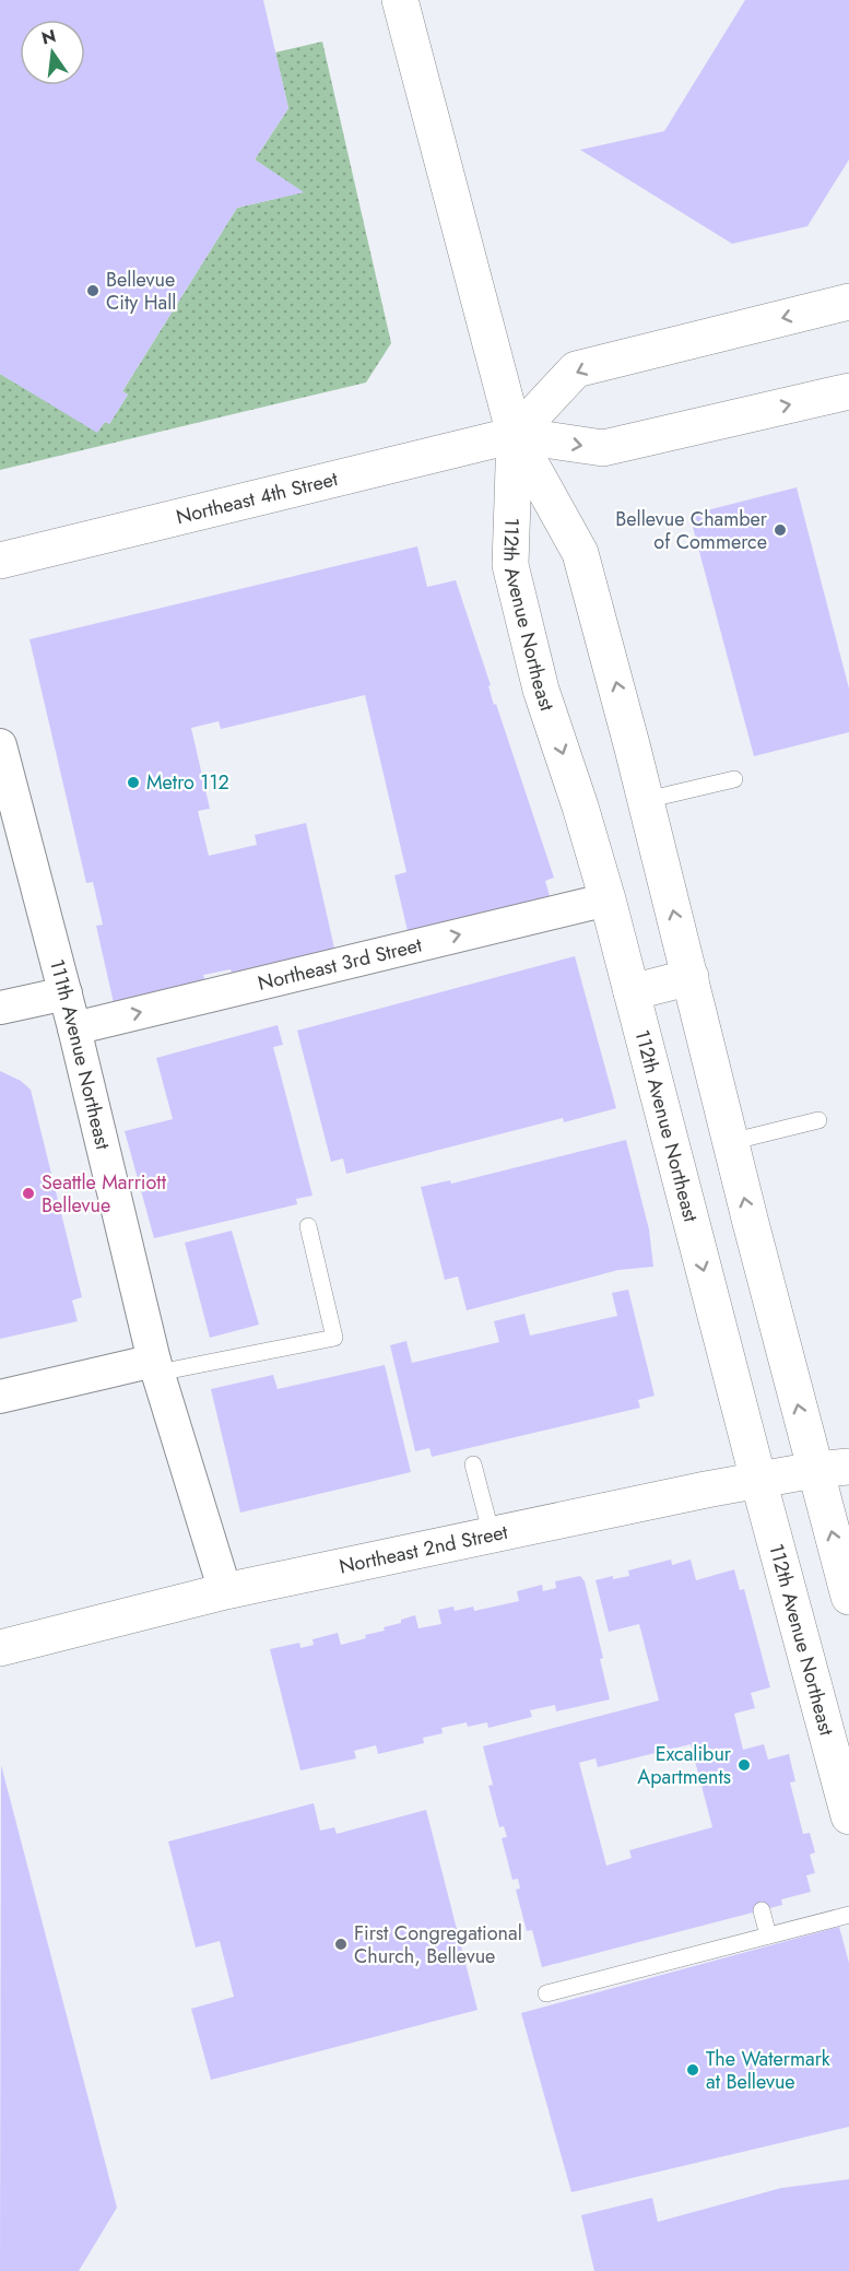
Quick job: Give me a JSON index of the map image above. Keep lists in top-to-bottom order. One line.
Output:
{"streets":{"main road":["Northeast 4th Street","112th Avenue Northeast","Northeast 2nd Street"],"street":["Northeast 3rd Street","111th Avenue Northeast"]},"crossings":[["Northeast 4th Street","112th Avenue Northeast"],["112th Avenue Northeast","Northeast 3rd Street"],["112th Avenue Northeast","Northeast 2nd Street"],["Northeast 3rd Street","111th Avenue Northeast"],["111th Avenue Northeast","Northeast 2nd Street"]],"one_way":["Northeast 3rd Street"],"places":["Bellevue City Hall","Bellevue Chamber of Commerce","Metro 112","Seattle Marriott Bellevue","Excalibur Apartments","First Congregational Church, Bellevue","The Watermark at Bellevue"],"north":"top"}
